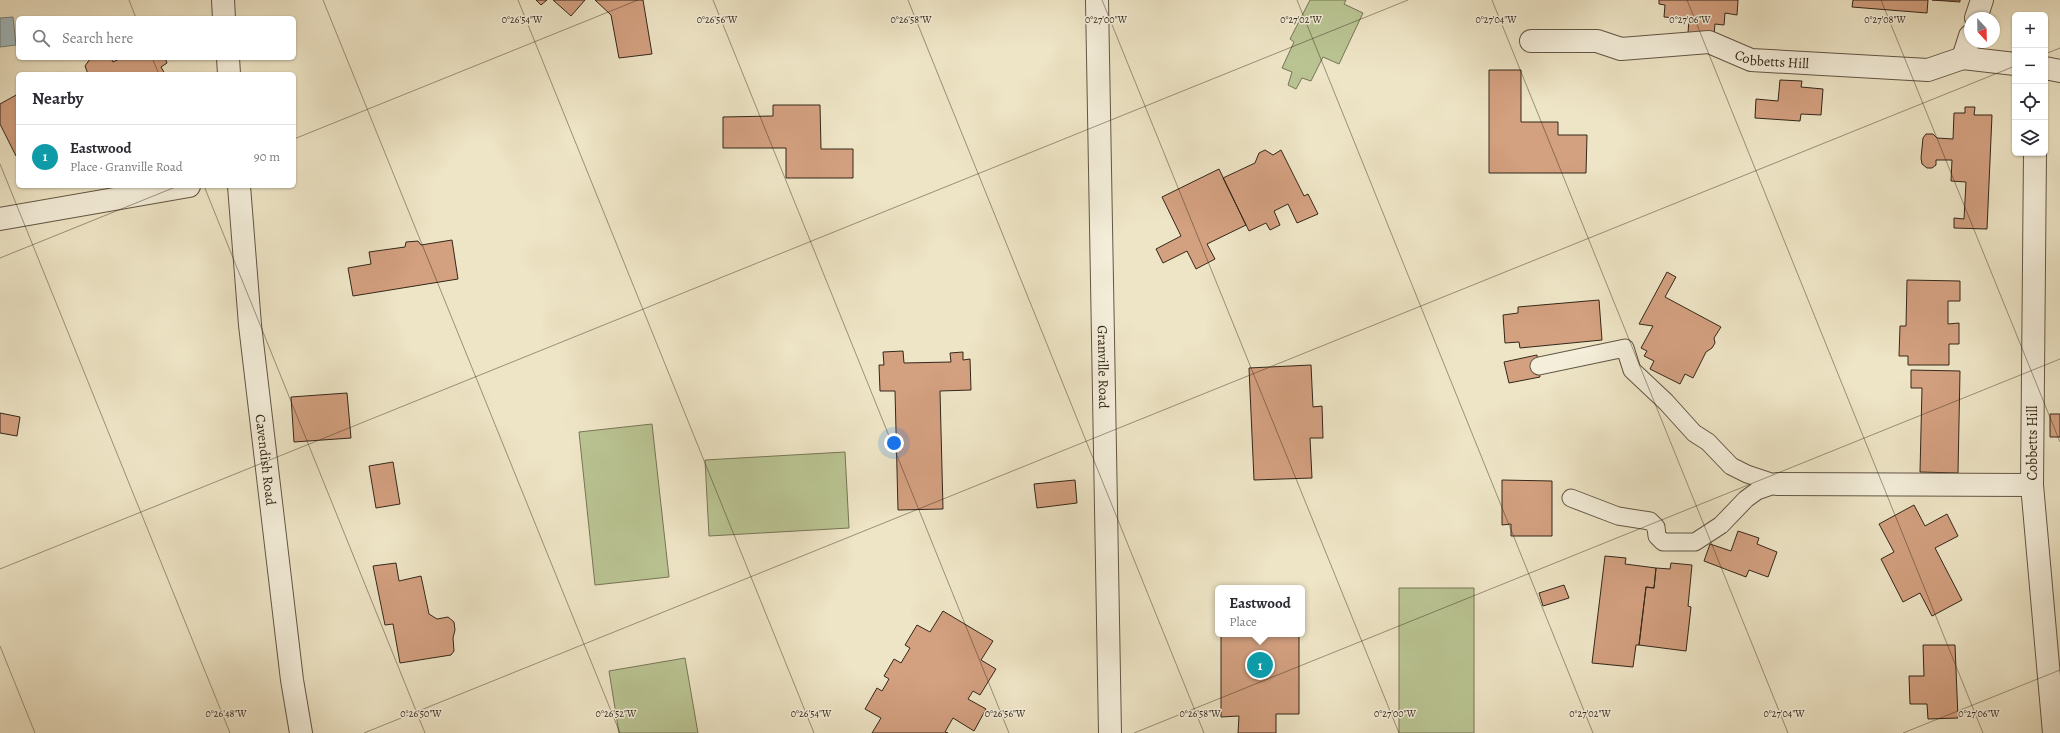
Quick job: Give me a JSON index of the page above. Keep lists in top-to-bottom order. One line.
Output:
{"streets":{"street":["Cobbetts Hill","Granville Road","Cavendish Road"]},"north":"bottom","page":{"map_buttons":["+","−"],"search":"Search here","heading":"Nearby","list":[{"mark":"1","name":"Eastwood","note":"Place · Granville Road","value":"90 m"}],"popup":["Eastwood","Place"],"pins":"1"},"coordinates":["0°26'54\"W","0°26'56\"W","0°26'58\"W","0°27'00\"W","0°27'02\"W","0°27'04\"W","0°27'06\"W","0°27'08\"W","0°26'48\"W","0°26'50\"W","0°26'52\"W"]}
